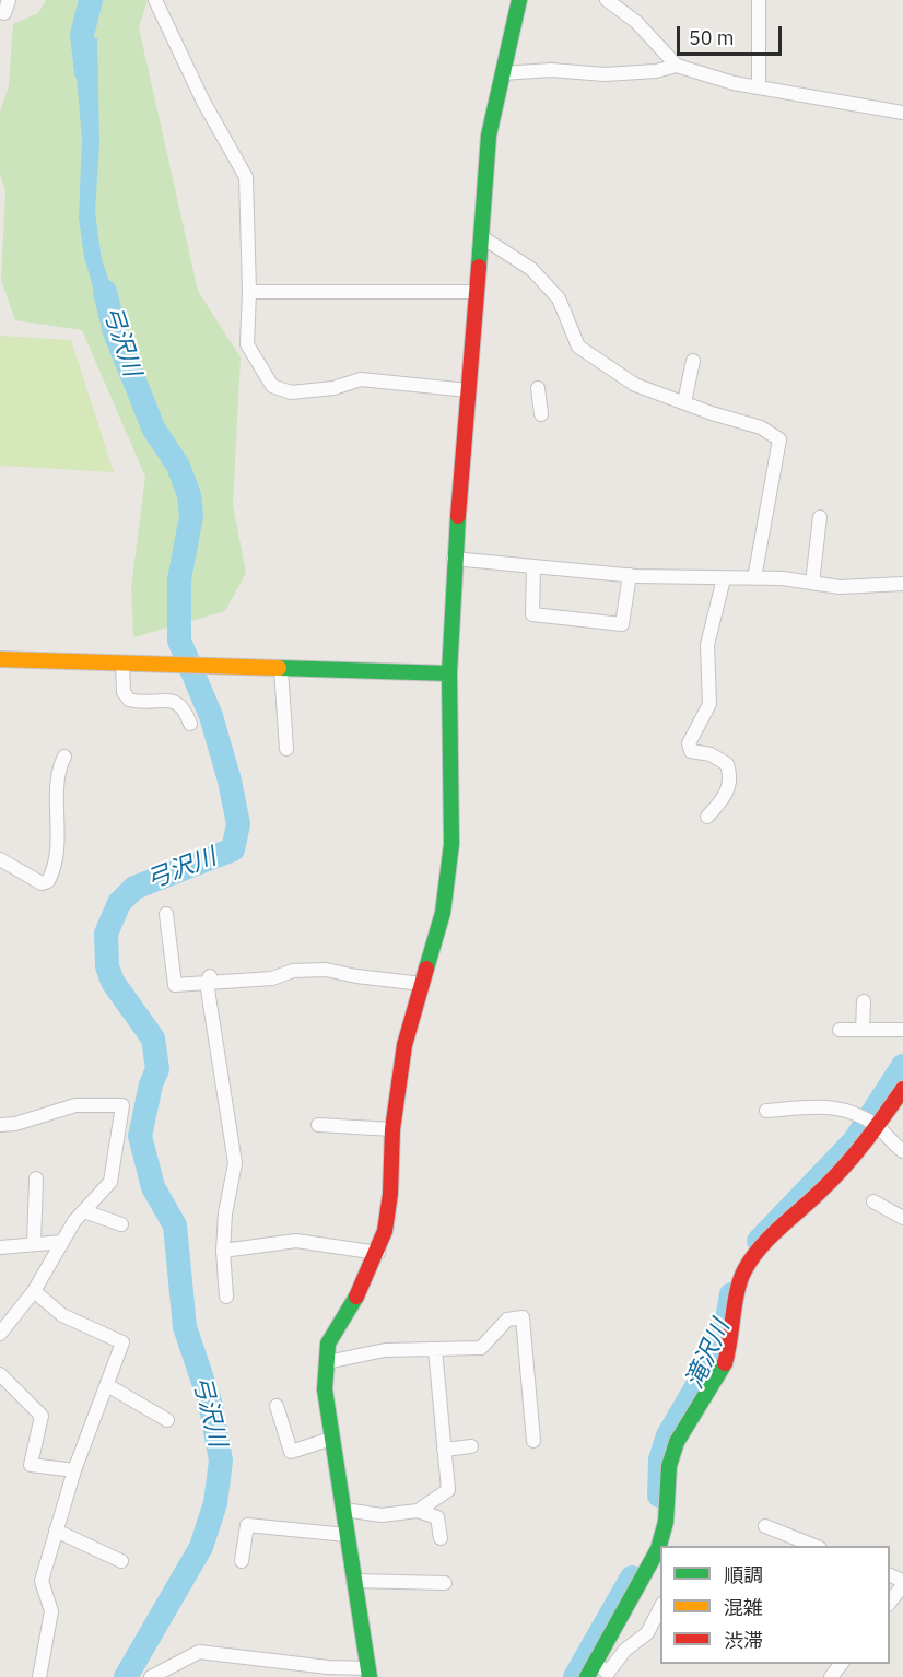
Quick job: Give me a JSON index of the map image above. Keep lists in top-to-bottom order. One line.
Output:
{"water":["弓沢川","滝沢川"],"legend":["順調","混雑","渋滞"],"scale_bar":"50 m"}
